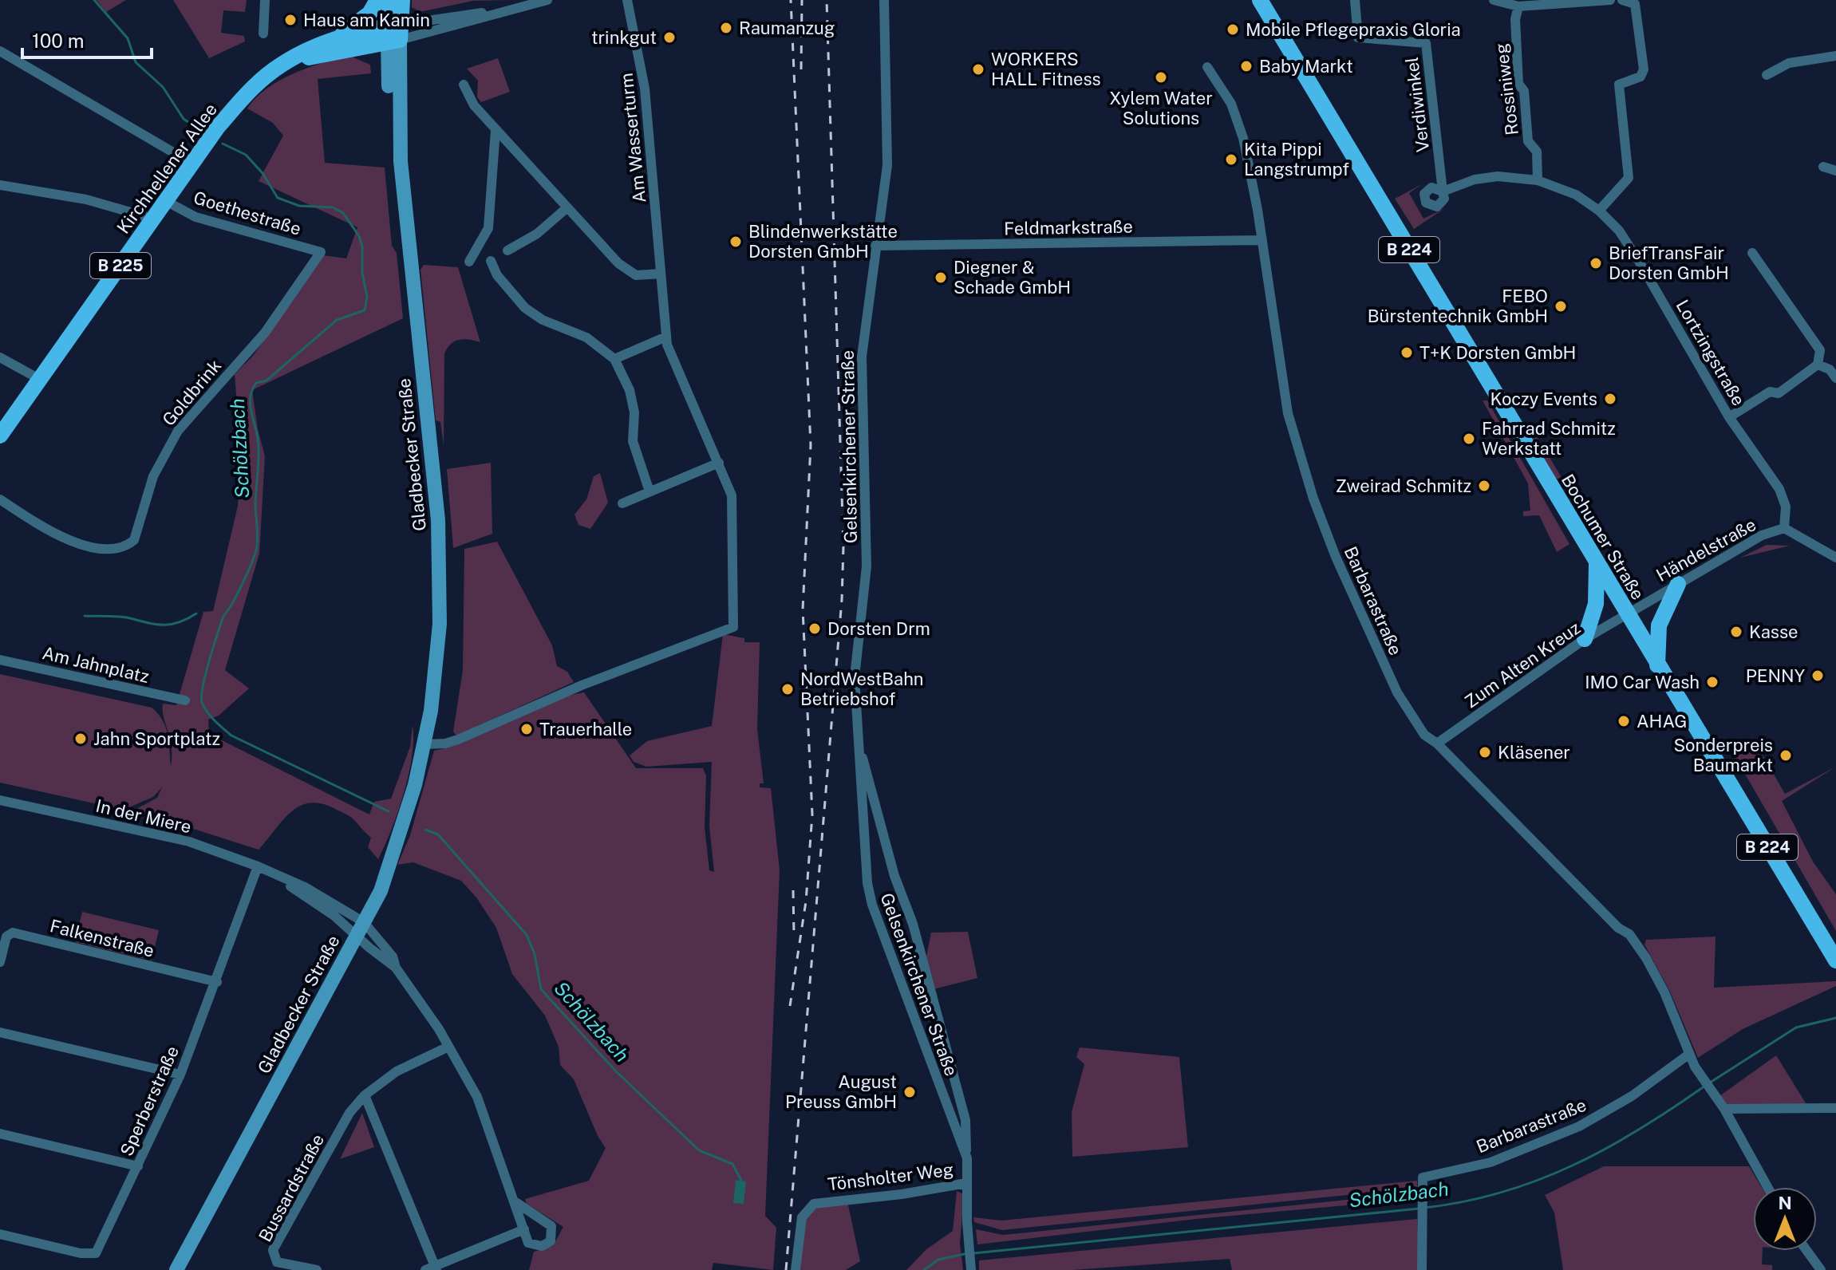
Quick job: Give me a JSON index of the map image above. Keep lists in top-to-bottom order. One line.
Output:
{"streets":{"main road":["Kirchhellener Allee","B 224","B 225","Gladbecker Straße","Bochumer Straße"],"street":["Rossiniweg","Verdiwinkel","Am Wasserturm","Goethestraße","Feldmarkstraße","Lortzingstraße","Goldbrink","Gelsenkirchener Straße","Händelstraße","Barbarastraße","Am Jahnplatz","Zum Alten Kreuz","In der Miere","Falkenstraße","Sperberstraße","Tönsholter Weg","Bussardstraße"]},"crossings":[["Rossiniweg","Lortzingstraße"],["Verdiwinkel","Lortzingstraße"],["Am Wasserturm","Gladbecker Straße"],["Kirchhellener Allee","Goethestraße"],["Kirchhellener Allee","B 225"],["Kirchhellener Allee","Gladbecker Straße"],["Goethestraße","Goldbrink"],["Feldmarkstraße","Gelsenkirchener Straße"],["Feldmarkstraße","Barbarastraße"],["Lortzingstraße","Händelstraße"],["Gelsenkirchener Straße","Tönsholter Weg"],["Gladbecker Straße","In der Miere"],["Bochumer Straße","Händelstraße"],["Bochumer Straße","Zum Alten Kreuz"],["Händelstraße","Zum Alten Kreuz"],["Barbarastraße","Zum Alten Kreuz"],["In der Miere","Sperberstraße"],["In der Miere","Bussardstraße"],["Falkenstraße","Sperberstraße"]],"water":["Schölzbach"],"places":["Haus am Kamin","Raumanzug","Mobile Pflegepraxis Gloria","trinkgut","Baby Markt","WORKERS HALL Fitness","Xylem Water Solutions","Kita Pippi Langstrumpf","Blindenwerkstätte Dorsten GmbH","BriefTransFair Dorsten GmbH","Diegner & Schade GmbH","FEBO Bürstentechnik GmbH","T+K Dorsten GmbH","Koczy Events","Fahrrad Schmitz Werkstatt","Zweirad Schmitz","Dorsten Drm","Kasse","PENNY","IMO Car Wash","NordWestBahn Betriebshof","AHAG","Trauerhalle","Jahn Sportplatz","Kläsener","Sonderpreis Baumarkt","August Preuss GmbH"],"scale_bar":"100 m","north":"top"}
